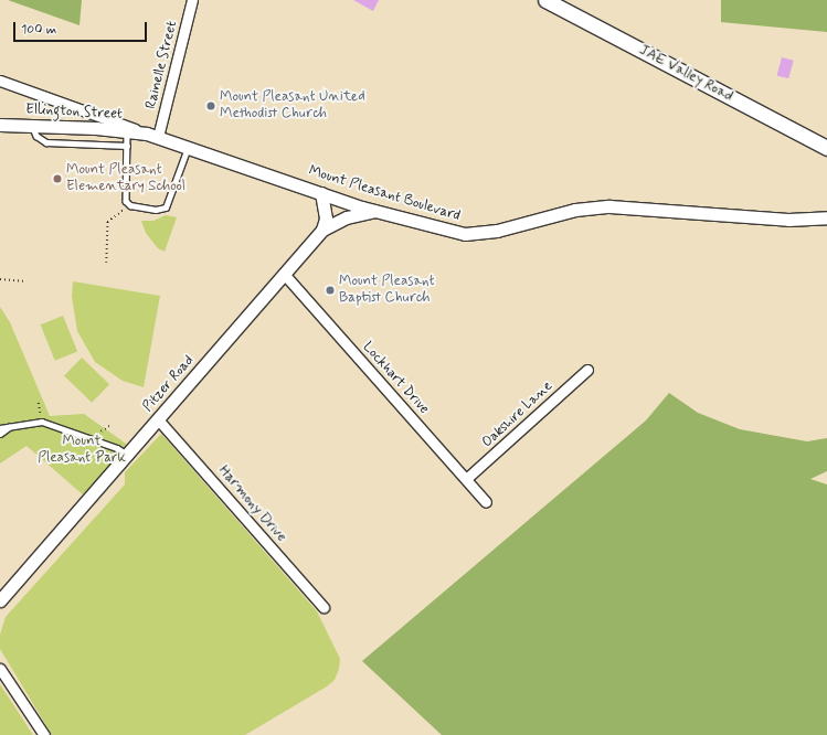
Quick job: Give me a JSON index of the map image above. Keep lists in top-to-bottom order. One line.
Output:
{"streets":{"main road":["JAE Valley Road"],"street":["Rainelle Street","Ellington Street","Mount Pleasant Boulevard","Lockhart Drive","Pitzer Road","Oakshire Lane","Harmony Drive"]},"crossings":[["Rainelle Street","Ellington Street"],["Rainelle Street","Mount Pleasant Boulevard"],["Ellington Street","Mount Pleasant Boulevard"],["Mount Pleasant Boulevard","Pitzer Road"],["Lockhart Drive","Pitzer Road"],["Lockhart Drive","Oakshire Lane"],["Pitzer Road","Harmony Drive"]],"parks":["Mount Pleasant Park"],"places":["Mount Pleasant United Methodist Church","Mount Pleasant Elementary School","Mount Pleasant Baptist Church"],"scale_bar":"100 m"}
